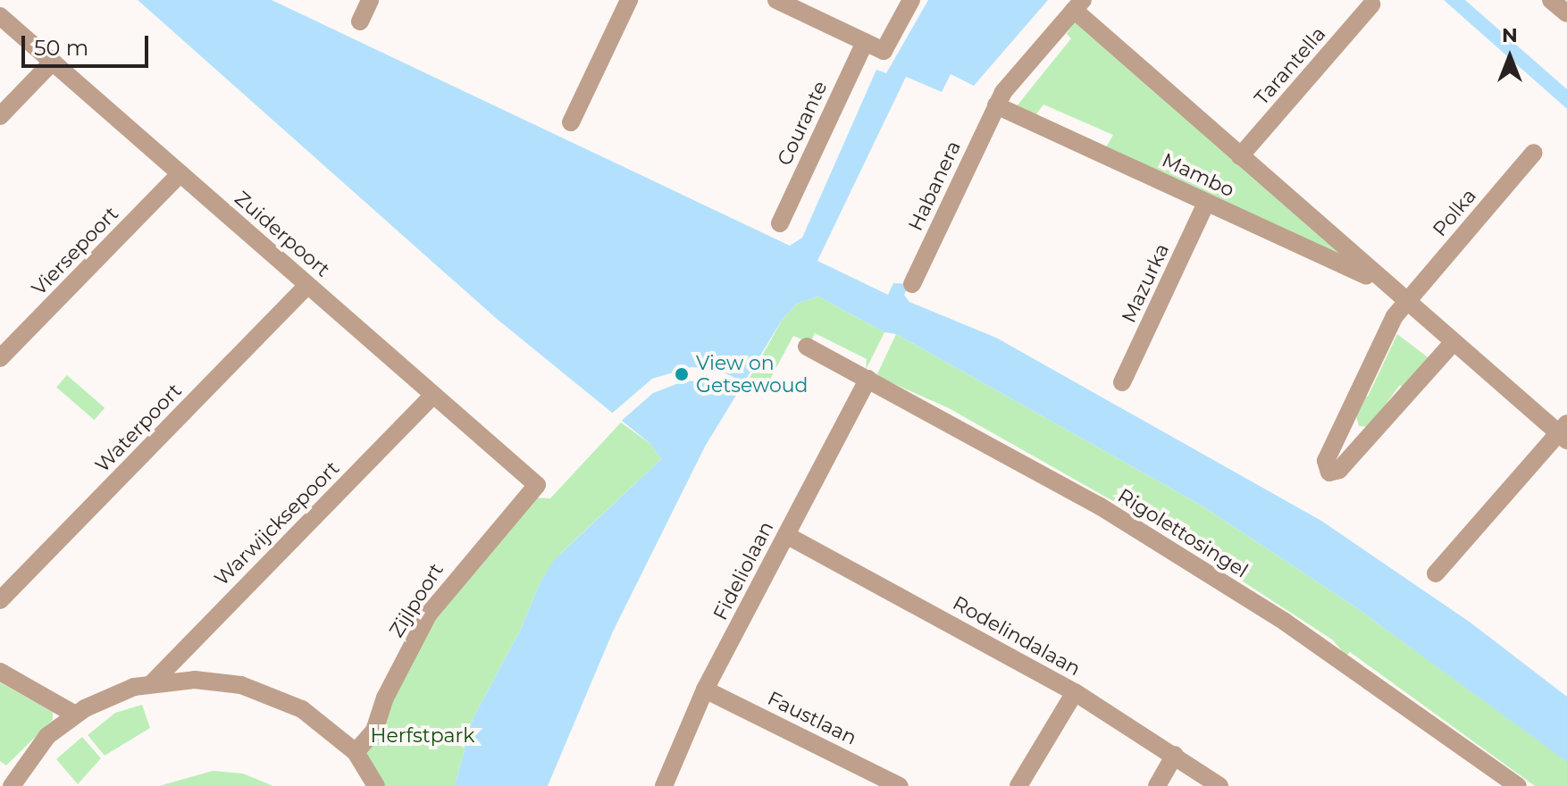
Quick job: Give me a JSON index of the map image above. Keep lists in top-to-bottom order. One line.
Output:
{"streets":{"street":["Tarantella","Courante","Mambo","Habanera","Polka","Zuiderpoort","Viersepoort","Mazurka","Waterpoort","Warwijcksepoort","Rigolettosingel","Fideliolaan","Zijlpoort","Rodelindalaan","Faustlaan"]},"crossings":[["Tarantella","Mambo"],["Mambo","Habanera"],["Mambo","Polka"],["Mambo","Mazurka"],["Zuiderpoort","Viersepoort"],["Zuiderpoort","Waterpoort"],["Zuiderpoort","Warwijcksepoort"],["Zuiderpoort","Zijlpoort"],["Rigolettosingel","Fideliolaan"],["Fideliolaan","Rodelindalaan"],["Fideliolaan","Faustlaan"]],"parks":["Herfstpark"],"places":["View on Getsewoud"],"scale_bar":"50 m","north":"top"}
